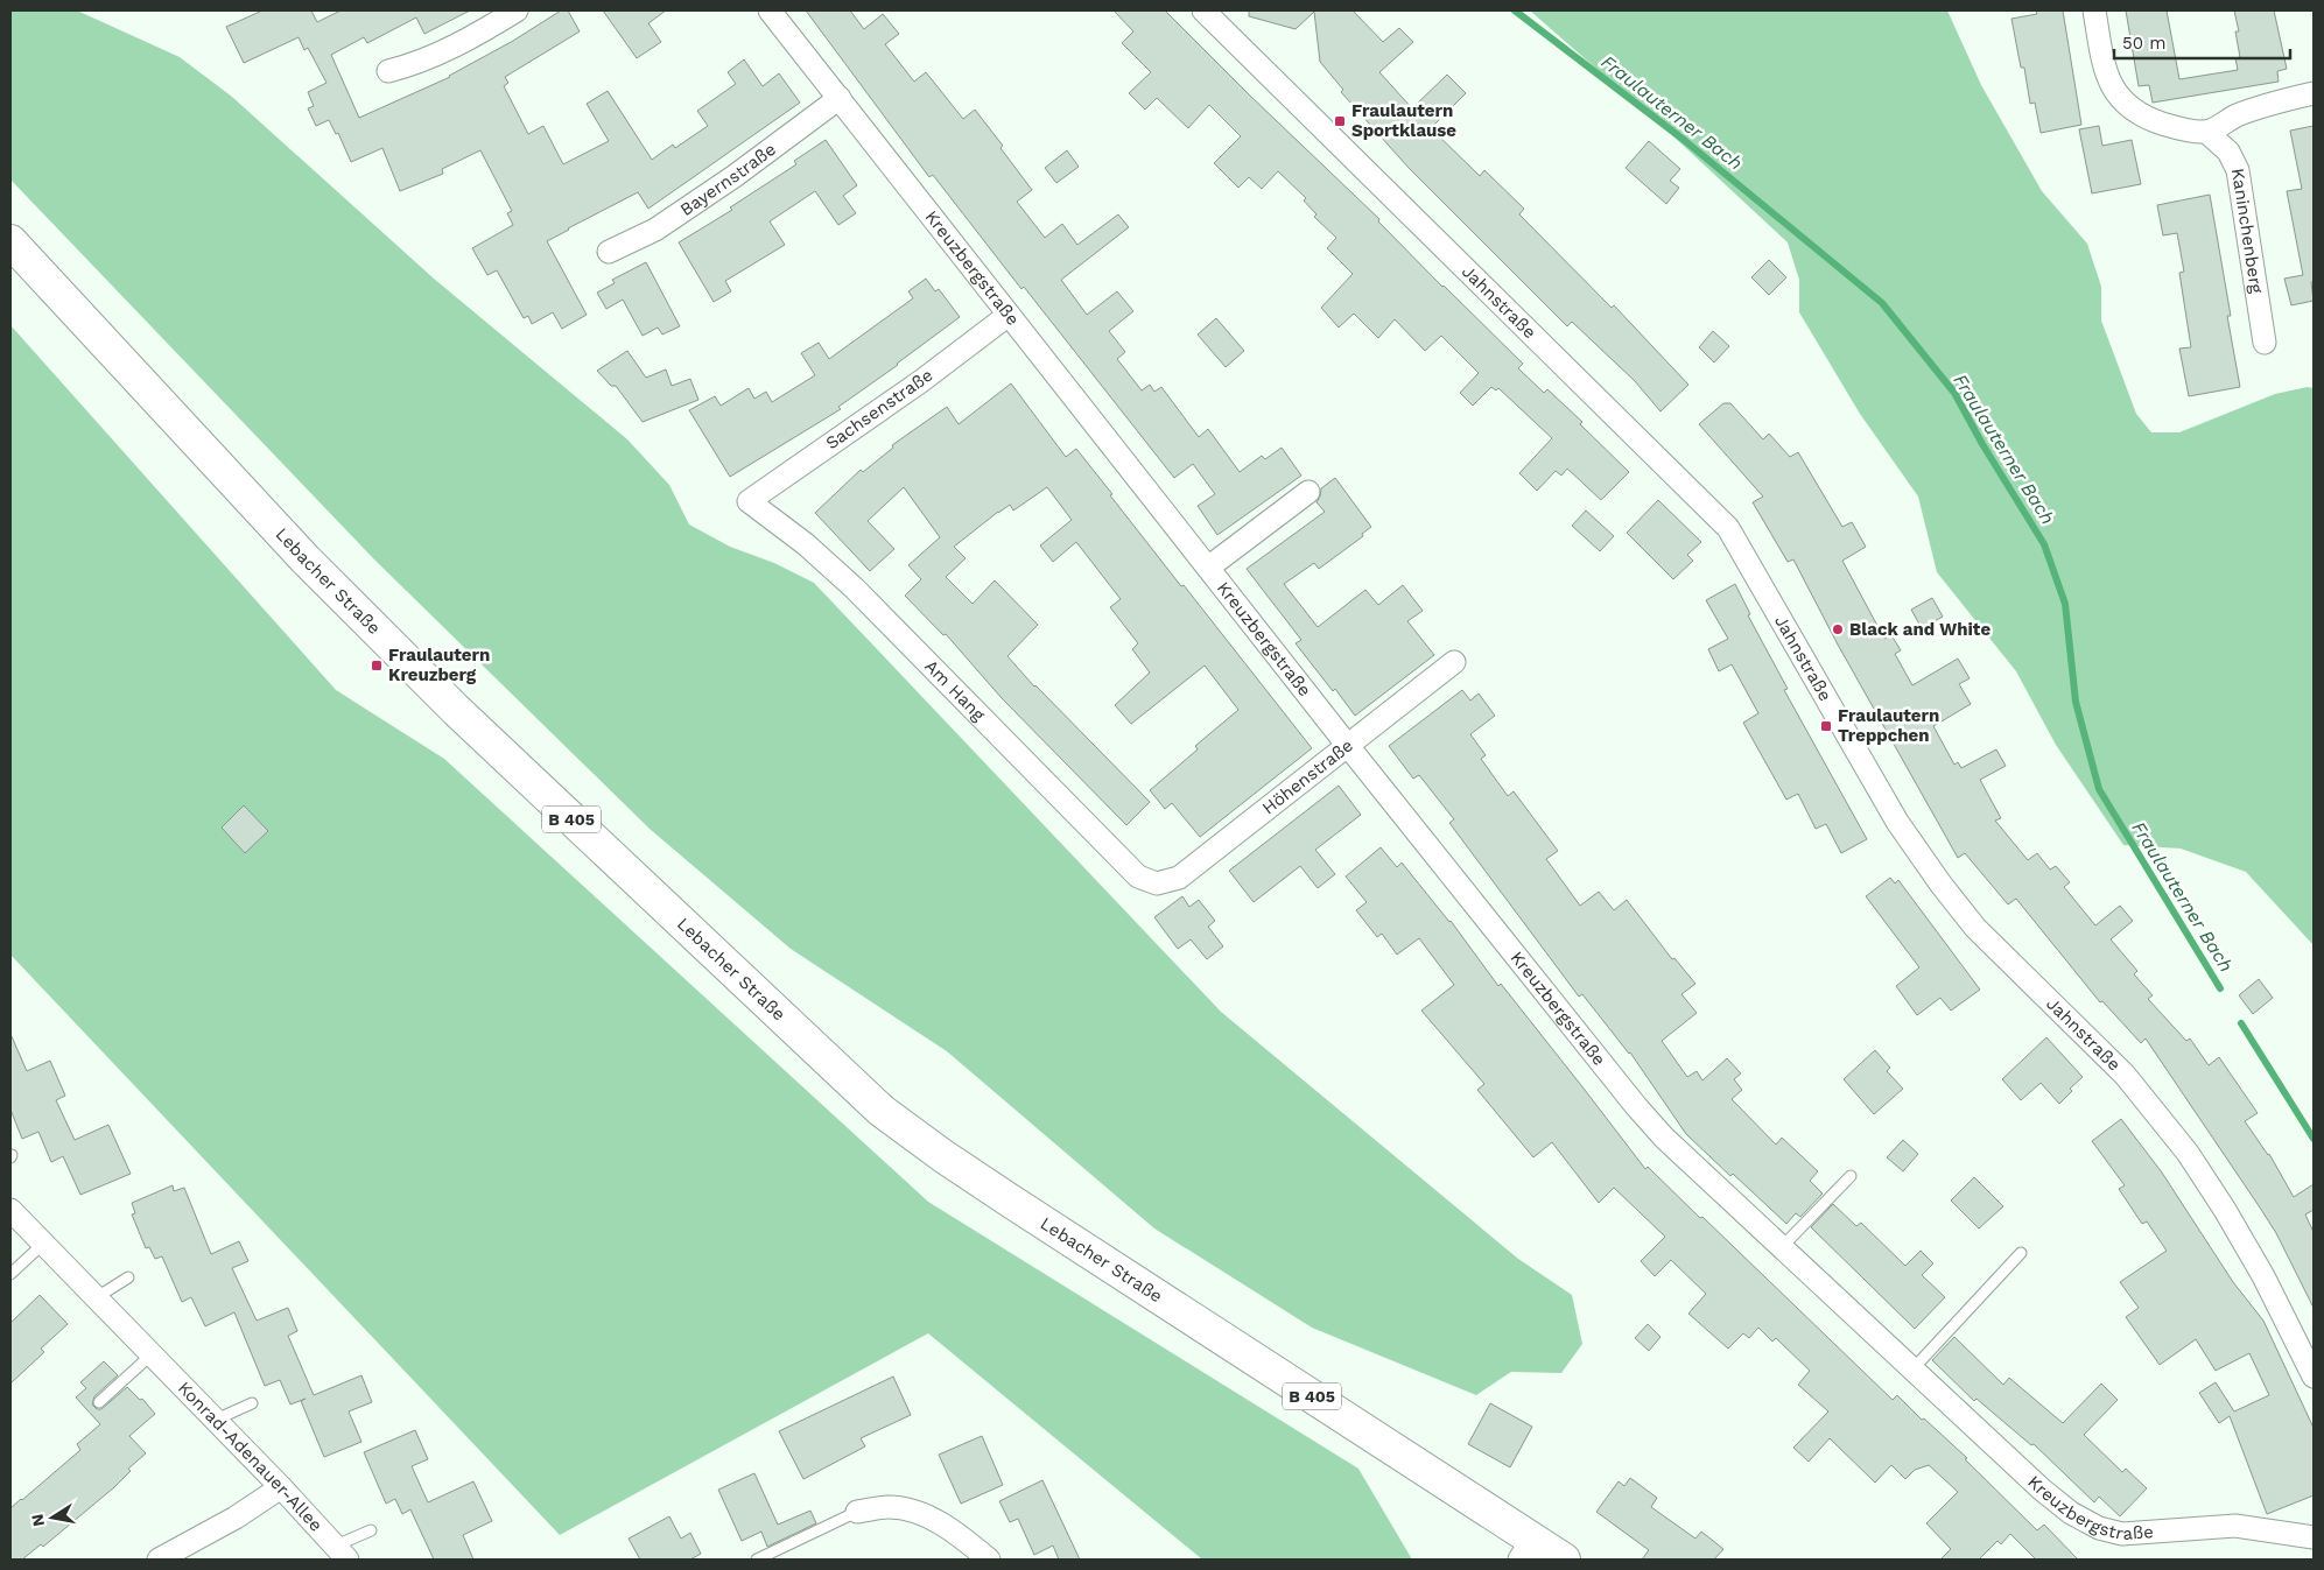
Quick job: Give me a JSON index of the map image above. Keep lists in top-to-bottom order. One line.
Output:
{"streets":{"main road":["Lebacher Straße","B 405"],"street":["Bayernstraße","Kaninchenberg","Kreuzbergstraße","Jahnstraße","Sachsenstraße","Am Hang","Höhenstraße","Konrad-Adenauer-Allee"]},"crossings":[["Bayernstraße","Kreuzbergstraße"],["Kreuzbergstraße","Sachsenstraße"],["Kreuzbergstraße","Höhenstraße"],["Sachsenstraße","Am Hang"],["Am Hang","Höhenstraße"]],"water":["Fraulauterner Bach"],"places":{"transit":["Fraulautern Sportklause","Fraulautern Kreuzberg","Fraulautern Treppchen"],"other":["Black and White"]},"scale_bar":"50 m","north":"left"}
